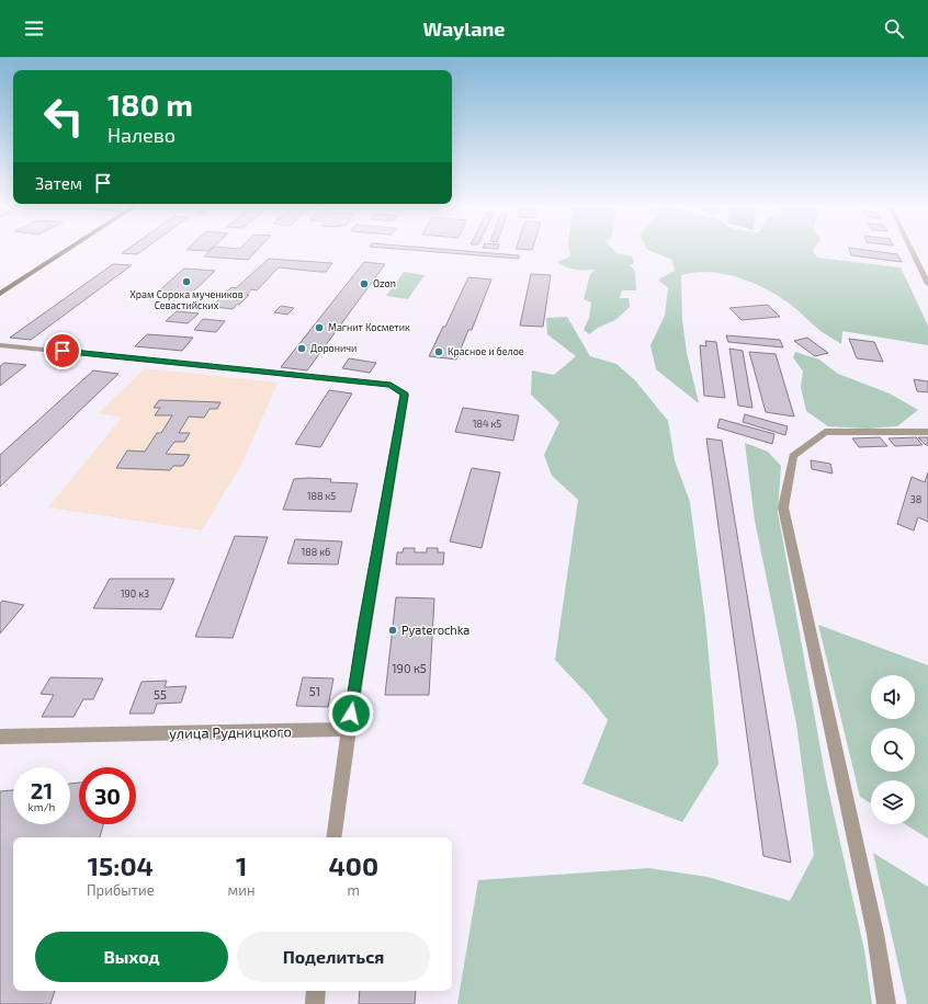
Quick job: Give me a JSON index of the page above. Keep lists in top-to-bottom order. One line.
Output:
{"streets":{"street":["улица Рудницкого"]},"places":["Храм Сорока мучеников Севастийских","Ozon","Магнит Косметик","Дороничи","Красное и белое","Pyaterochka"],"house_numbers":["184 к5","188 к5","38","188 к6","190 к3","190 к5","51","55"],"page":{"header":"Waylane","turn":["180 m","Налево"],"then":"Затем","speed":"21 km/h","limit":"30","eta":["15:04","Прибытие","1","мин","400","m"],"buttons":["Выход","Поделиться"]}}
